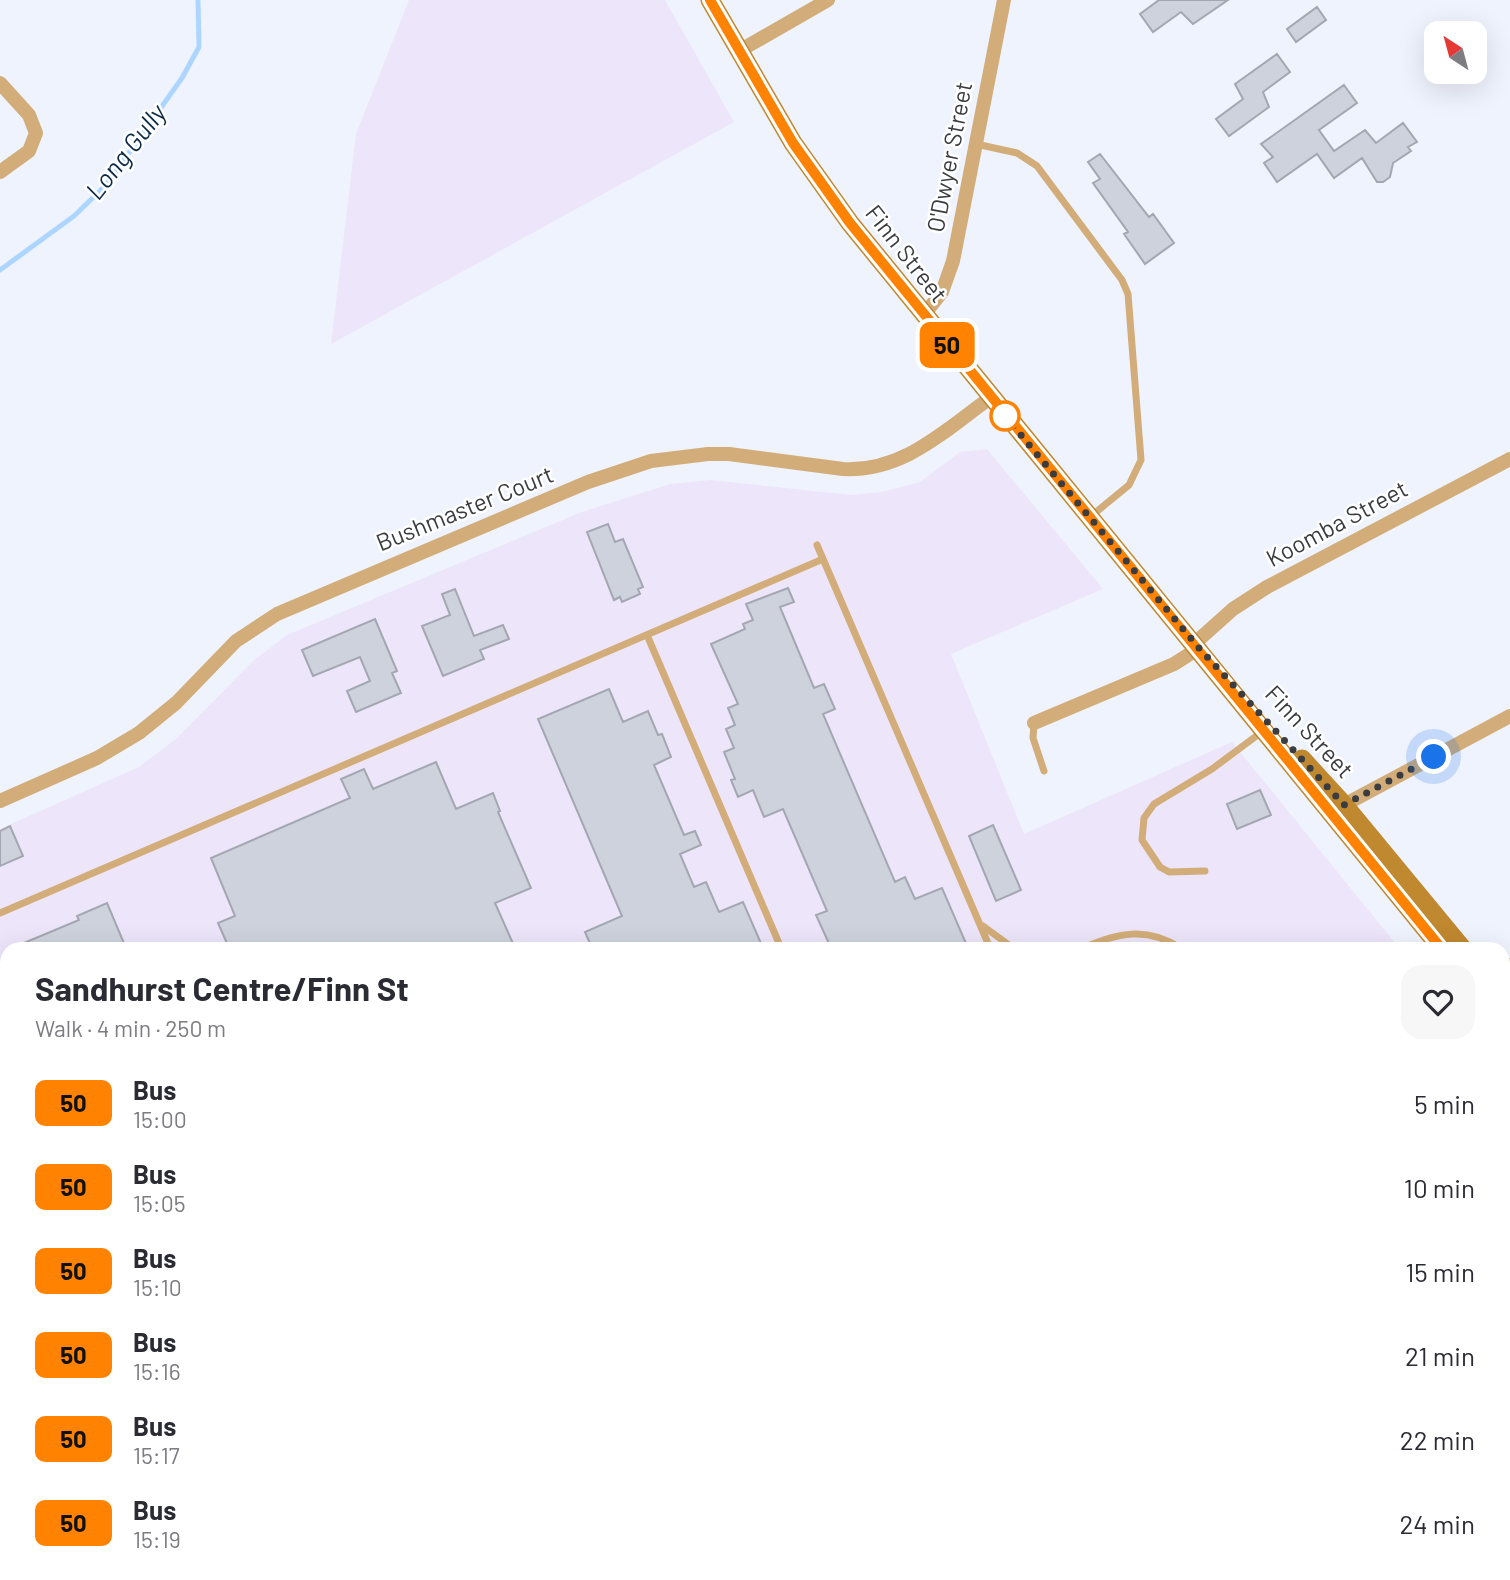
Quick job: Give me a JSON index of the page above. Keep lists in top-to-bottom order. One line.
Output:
{"streets":{"street":["O'Dwyer Street","Finn Street","Bushmaster Court","Koomba Street"]},"crossings":[["O'Dwyer Street","Finn Street"],["Finn Street","Bushmaster Court"],["Finn Street","Koomba Street"]],"water":["Long Gully"],"lines":["bus line 50"],"north":"top left","page":{"on_map":"50","heading":["Sandhurst Centre/Finn St","Walk · 4 min · 250 m"],"list":[{"mark":"50","name":"Bus","note":"15:00","value":"5 min"},{"mark":"50","name":"Bus","note":"15:05","value":"10 min"},{"mark":"50","name":"Bus","note":"15:10","value":"15 min"},{"mark":"50","name":"Bus","note":"15:16","value":"21 min"},{"mark":"50","name":"Bus","note":"15:17","value":"22 min"},{"mark":"50","name":"Bus","note":"15:19","value":"24 min"}]}}
